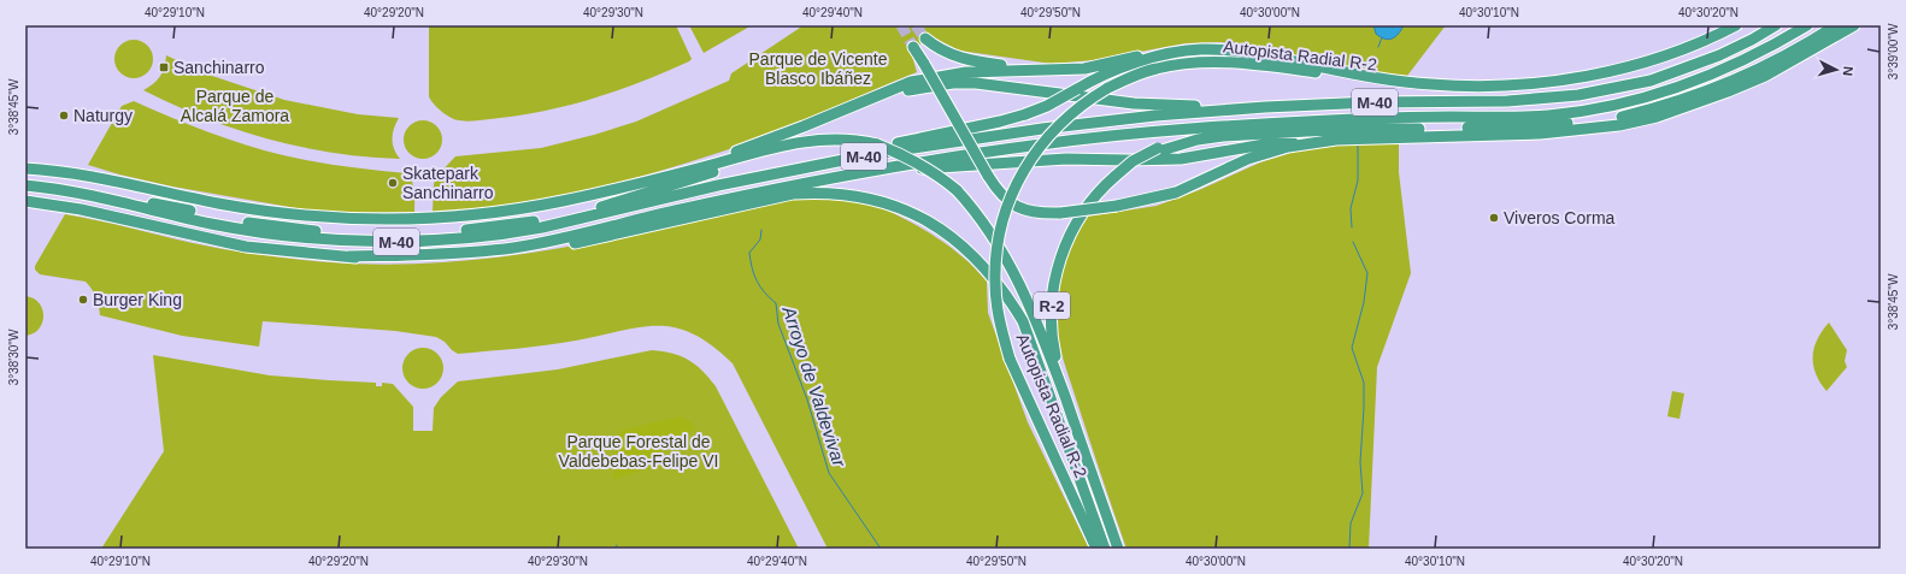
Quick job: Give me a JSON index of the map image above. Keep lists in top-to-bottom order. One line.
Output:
{"streets":{"highway":["Autopista Radial R-2","M-40","R-2"]},"crossings":[["Autopista Radial R-2","M-40"]],"water":["Arroyo de Valdevivar"],"parks":["Parque de Vicente Blasco Ibáñez","Parque de Alcalá Zamora","Parque Forestal de Valdebebas-Felipe VI"],"places":{"transit":["Sanchinarro"],"other":["Naturgy","Skatepark Sanchinarro","Viveros Corma","Burger King"]},"north":"right","coordinates":["40°29'10\"N","40°29'20\"N","40°29'30\"N","40°29'40\"N","40°29'50\"N","40°30'00\"N","40°30'10\"N","40°30'20\"N","3°39'00\"W","3°38'45\"W","3°38'30\"W"]}
